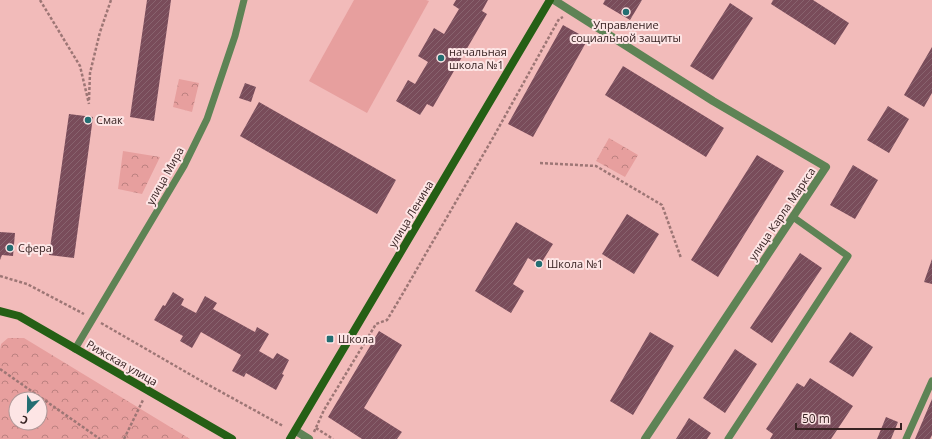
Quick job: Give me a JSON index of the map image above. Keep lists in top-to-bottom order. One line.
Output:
{"streets":{"street":["улица Ленина","улица Карла Маркса","Рижская улица"],"lane":["улица Мира"]},"crossings":[["улица Мира","Рижская улица"]],"places":{"other":["Управление социальной защиты","начальная школа №1","Смак","Сфера","Школа №1"],"transit":["Школа"]},"scale_bar":"50 m","north":"bottom"}
